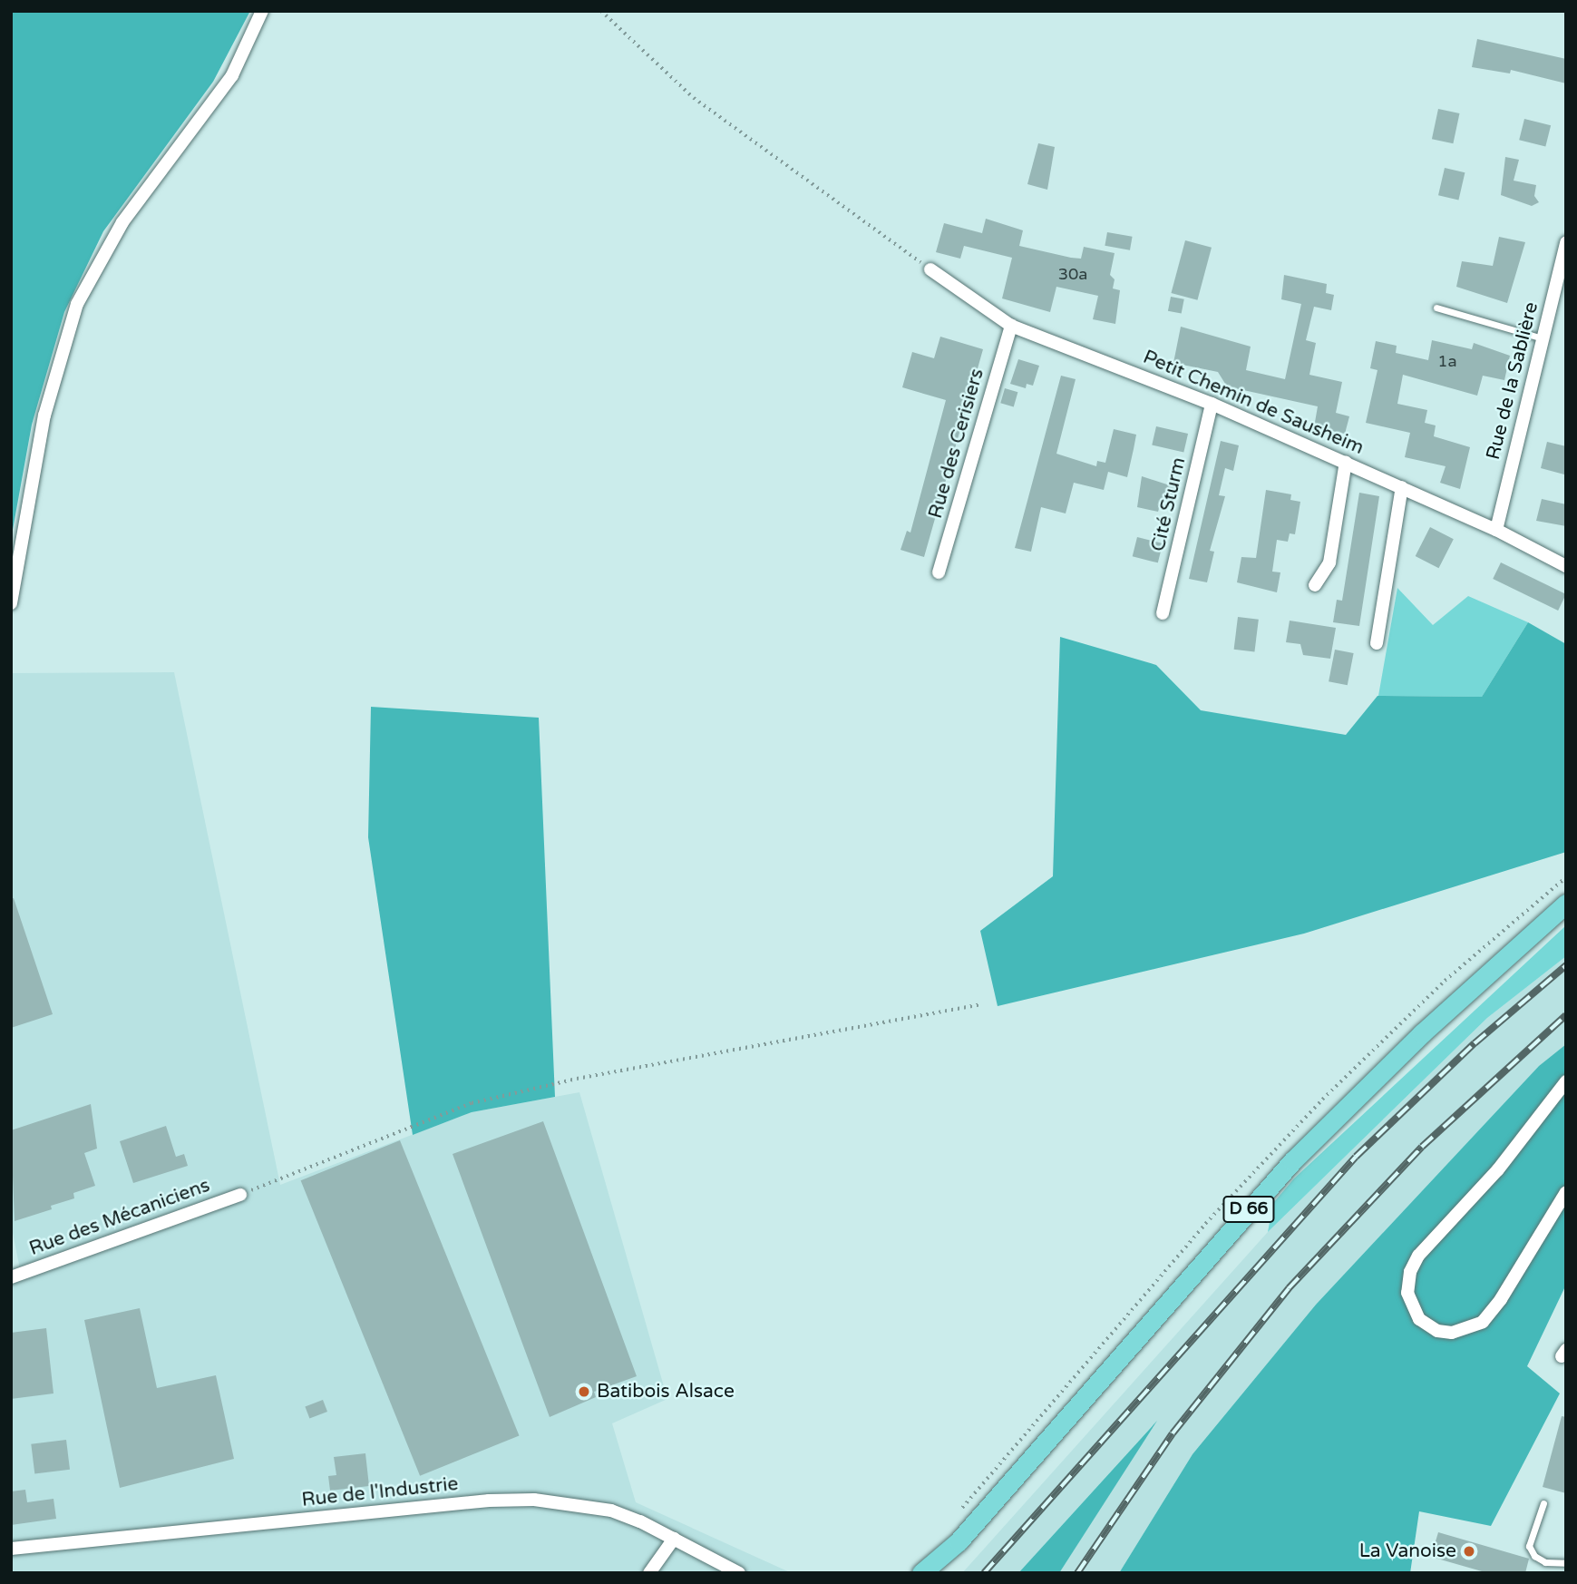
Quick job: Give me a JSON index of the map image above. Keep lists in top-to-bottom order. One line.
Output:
{"streets":{"main road":["D 66"],"street":["Rue de la Sablière","Petit Chemin de Sausheim","Rue des Cerisiers","Cité Sturm","Rue des Mécaniciens","Rue de l'Industrie"]},"crossings":[["Rue de la Sablière","Petit Chemin de Sausheim"],["Petit Chemin de Sausheim","Rue des Cerisiers"],["Petit Chemin de Sausheim","Cité Sturm"]],"places":["Batibois Alsace","La Vanoise"],"house_numbers":["30a","1a"]}
